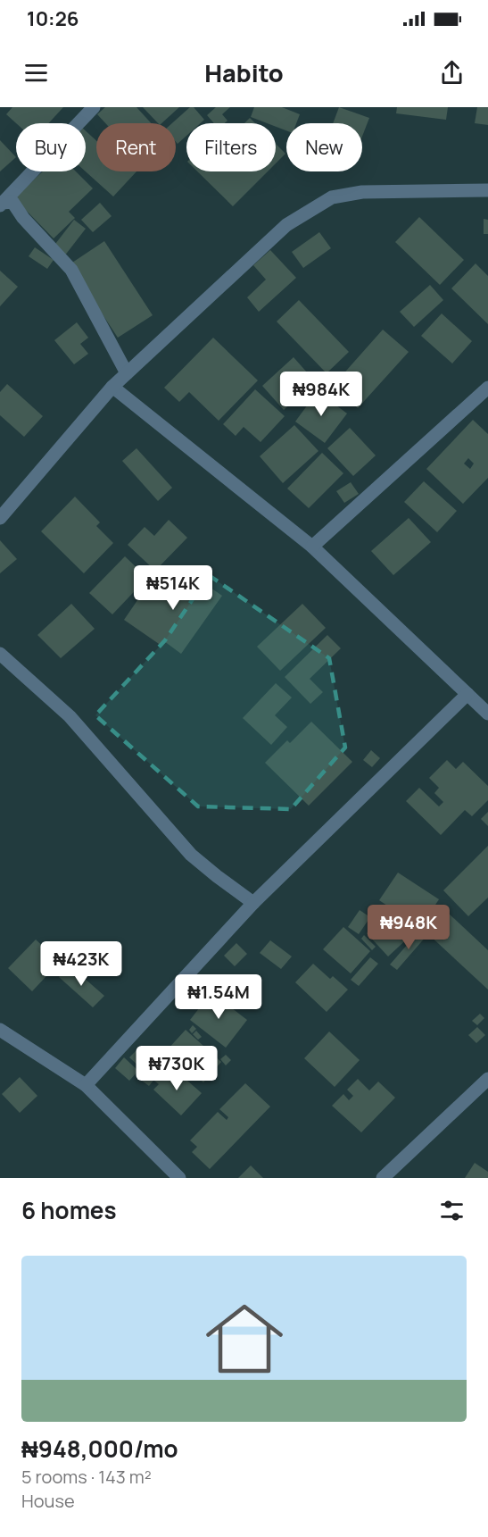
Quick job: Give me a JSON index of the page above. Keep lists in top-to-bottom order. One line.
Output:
{"page":{"status":"10:26","header":"Habito","chip":["Buy","Rent","Filters","New"],"price":["₦984K","₦514K","₦948K","₦423K","₦1.54M","₦730K"],"heading":"6 homes","list":[{"name":"₦948,000/mo","note":"5 rooms · 143 m² · House"}]}}
